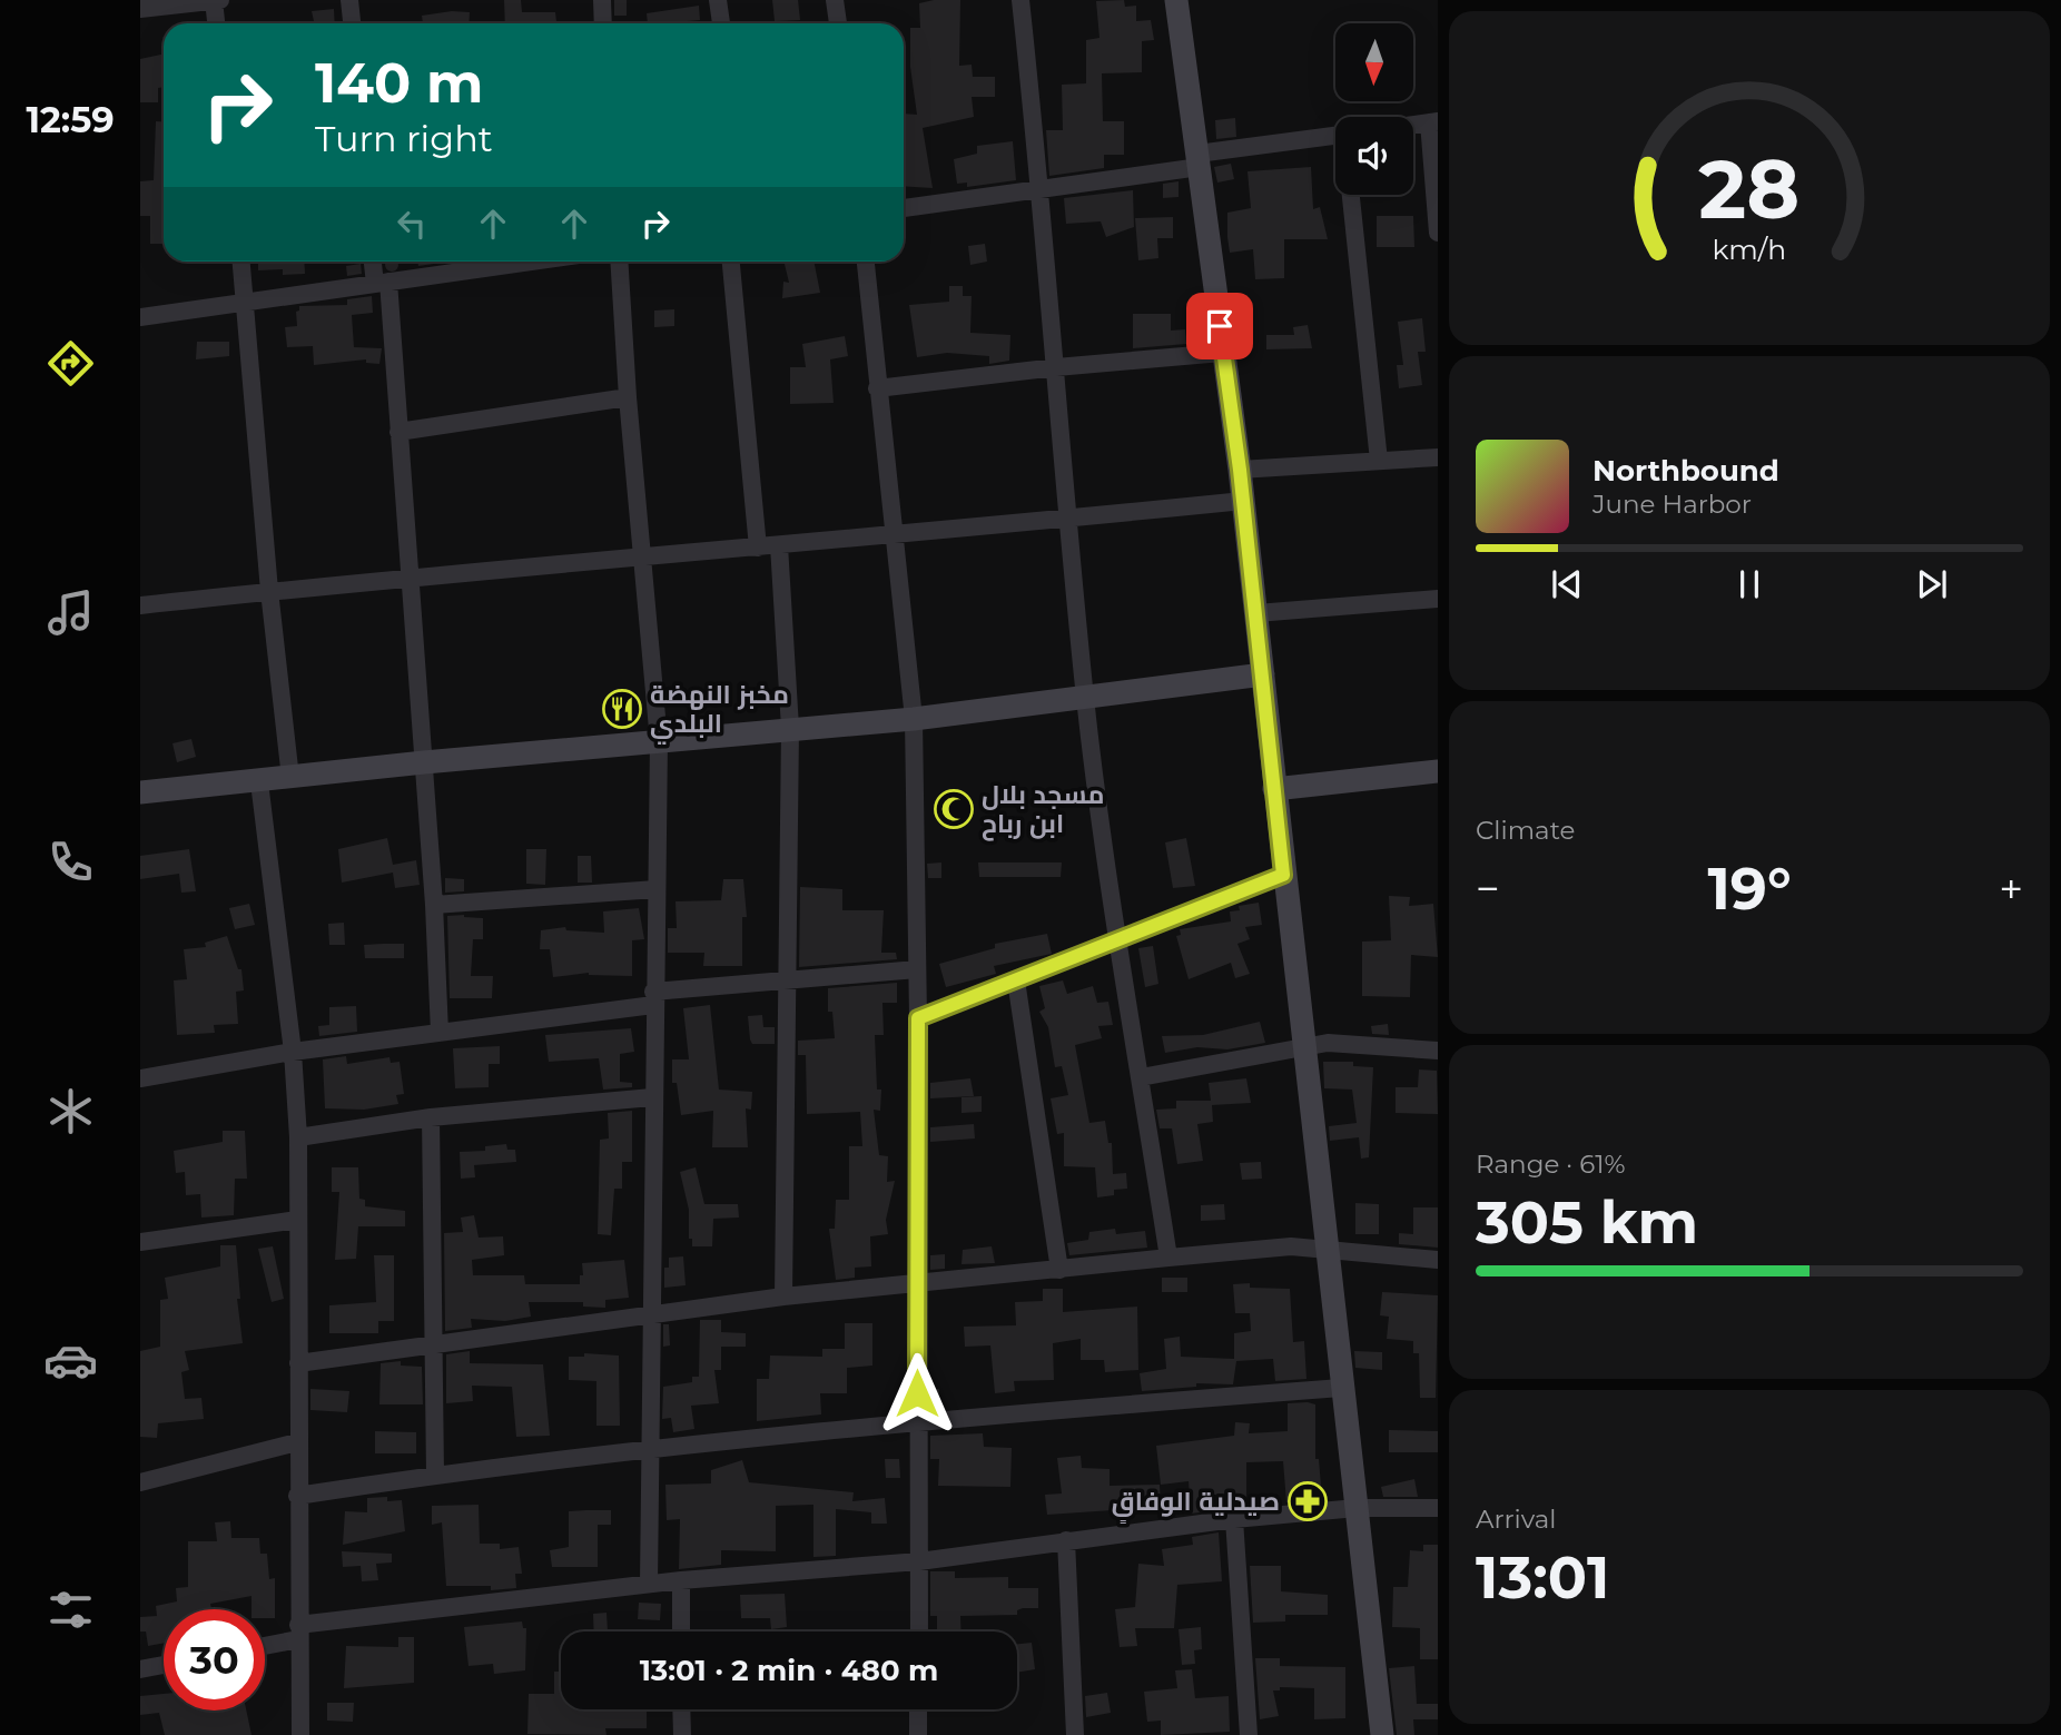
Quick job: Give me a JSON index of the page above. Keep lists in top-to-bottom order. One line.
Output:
{"places":{"restaurant":["مخبز النهضة البلدي"],"mosque":["مسجد بلال ابن رباح"],"pharmacy":["صيدلية الوفاقٍ"]},"north":"bottom","page":{"tabs":"12:59","turn":["140 m","Turn right"],"song":["Northbound","June Harbor"],"tile":["Climate",["Range · 61%","305 km"],["Arrival","13:01"]],"heat":["−","19°","+"],"limit":"30","trip":"13:01 · 2 min · 480 m","gauge":["28","km/h"]}}
